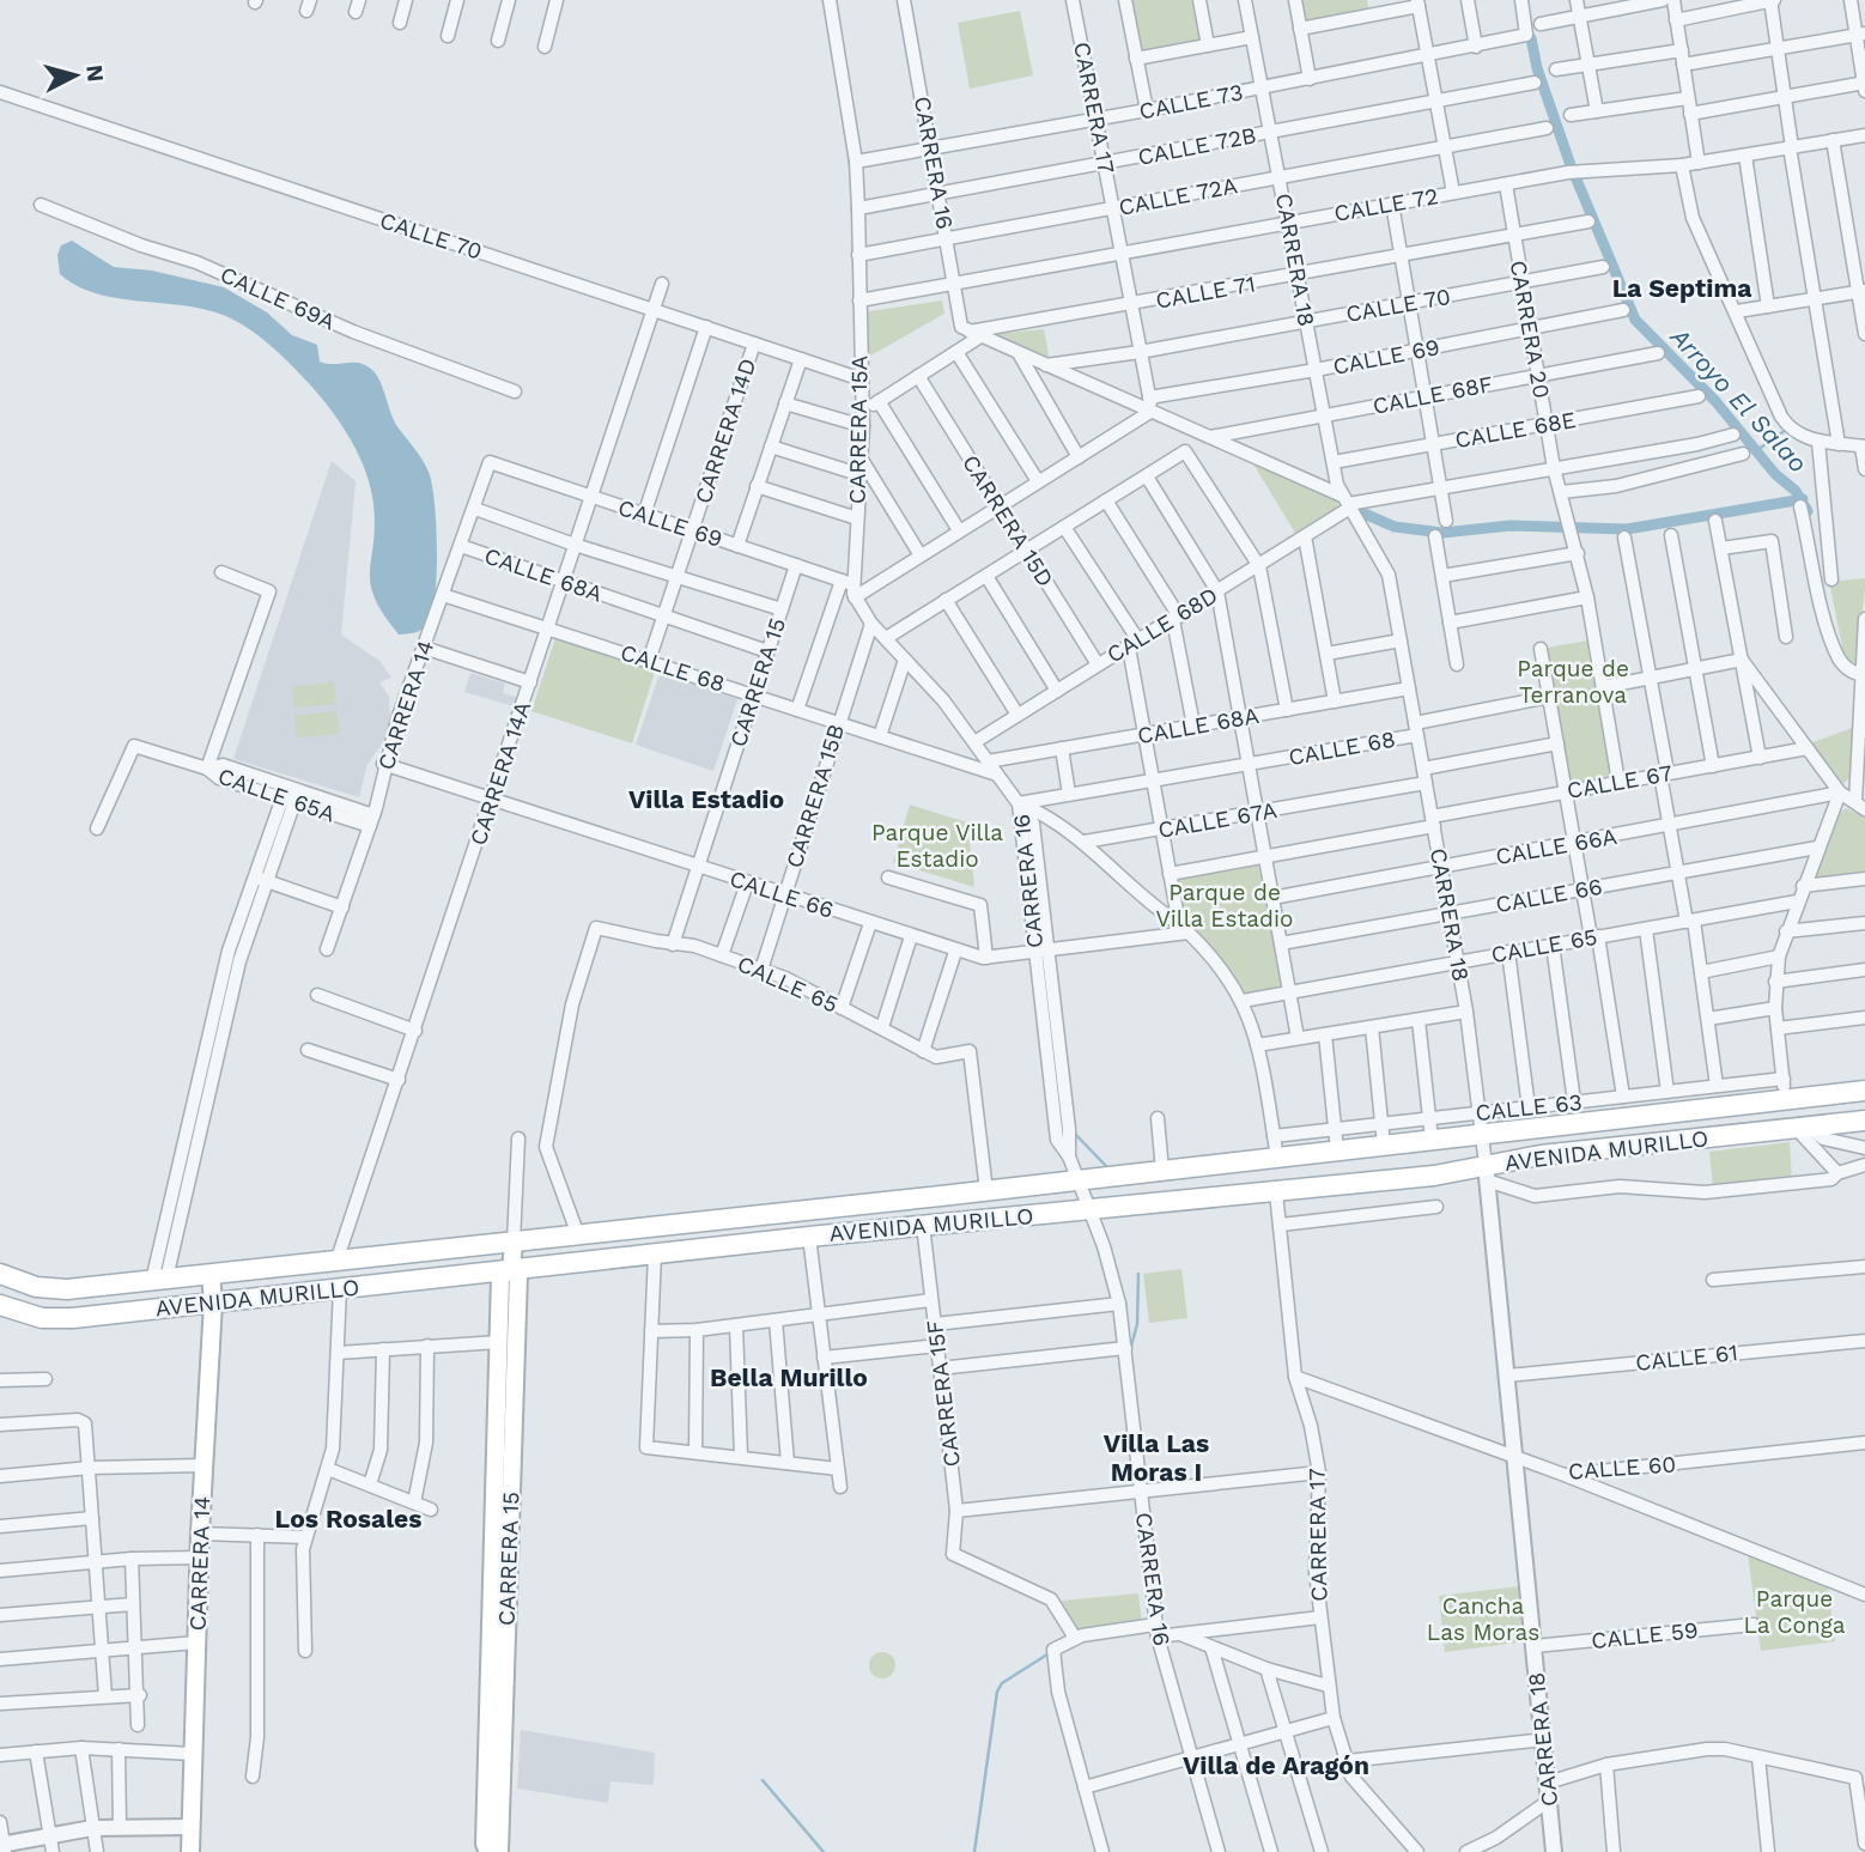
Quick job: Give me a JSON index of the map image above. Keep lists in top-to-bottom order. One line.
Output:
{"streets":{"main road":["CARRERA 15","CARRERA 14","AVENIDA MURILLO"],"street":["CALLE 73","CARRERA 17","CALLE 72B","CARRERA 16","CALLE 72A","CALLE 72","CALLE 70","CARRERA 18","CALLE 71","CALLE 69A","CARRERA 20","CALLE 69","CALLE 68F","CARRERA 15A","CALLE 68E","CARRERA 14D","CARRERA 15D","CALLE 68A","CALLE 68D","CALLE 68","CARRERA 14A","CALLE 67","CALLE 65A","CARRERA 15B","CALLE 67A","CALLE 66A","CALLE 66","CALLE 65","CALLE 63","CALLE 61","CARRERA 15F","CALLE 60","CALLE 59"]},"crossings":[["CALLE 73","CARRERA 17"],["CALLE 73","CARRERA 16"],["CALLE 73","CARRERA 18"],["CALLE 73","CARRERA 15A"],["CARRERA 17","CALLE 72B"],["CARRERA 17","CALLE 72A"],["CARRERA 17","CALLE 72"],["CARRERA 17","CALLE 70"],["CARRERA 17","CALLE 71"],["CARRERA 17","CALLE 69"],["CARRERA 17","AVENIDA MURILLO"],["CARRERA 17","CALLE 60"],["CALLE 72B","CARRERA 16"],["CALLE 72B","CARRERA 18"],["CALLE 72B","CARRERA 15A"],["CARRERA 16","CALLE 72A"],["CARRERA 16","CALLE 72"],["CARRERA 16","CALLE 71"],["CARRERA 16","CARRERA 15A"],["CARRERA 16","CALLE 68"],["CARRERA 16","CALLE 66"],["CARRERA 16","AVENIDA MURILLO"],["CALLE 72A","CARRERA 18"],["CALLE 72A","CARRERA 15A"],["CALLE 72","CARRERA 18"],["CALLE 72","CARRERA 20"],["CALLE 72","CARRERA 15A"],["CALLE 70","CARRERA 18"],["CALLE 70","CARRERA 20"],["CALLE 70","CARRERA 15A"],["CALLE 70","CARRERA 14D"],["CALLE 70","CARRERA 14A"],["CARRERA 18","CALLE 71"],["CARRERA 18","CALLE 69"],["CARRERA 18","CALLE 68F"],["CARRERA 18","CALLE 68E"],["CARRERA 18","CALLE 68A"],["CARRERA 18","CALLE 68D"],["CARRERA 18","CALLE 68"],["CARRERA 18","CALLE 67"],["CARRERA 18","CALLE 67A"],["CARRERA 18","CALLE 66A"],["CARRERA 18","CALLE 66"],["CARRERA 18","CALLE 65"],["CARRERA 18","CALLE 63"],["CARRERA 18","AVENIDA MURILLO"],["CARRERA 18","CALLE 61"],["CARRERA 18","CALLE 60"],["CARRERA 18","CALLE 59"],["CALLE 71","CARRERA 20"],["CALLE 71","CARRERA 15A"],["CALLE 71","CARRERA 15D"],["CARRERA 20","CALLE 69"],["CARRERA 20","CALLE 68F"],["CARRERA 20","CALLE 68E"],["CARRERA 20","CALLE 68D"],["CARRERA 20","CALLE 67"],["CALLE 69","CARRERA 15A"],["CALLE 69","CARRERA 14D"],["CALLE 69","CARRERA 15"],["CALLE 69","CARRERA 14"],["CALLE 69","CARRERA 14A"],["CARRERA 15A","CALLE 68A"],["CARRERA 15A","CALLE 68D"],["CARRERA 15A","CALLE 68"],["CARRERA 15A","CARRERA 15B"],["CARRERA 14D","CALLE 68A"],["CARRERA 14D","CALLE 68"],["CARRERA 15D","CALLE 68D"],["CALLE 68A","CARRERA 15"],["CALLE 68A","CARRERA 14"],["CALLE 68A","CARRERA 14A"],["CALLE 68","CARRERA 15"],["CALLE 68","CARRERA 14"],["CALLE 68","CARRERA 14A"],["CALLE 68","CARRERA 15B"],["CARRERA 15","CALLE 66"],["CARRERA 15","CALLE 65"],["CARRERA 15","AVENIDA MURILLO"],["CARRERA 14","CALLE 65A"],["CARRERA 14","CALLE 66"],["CARRERA 14","AVENIDA MURILLO"],["CARRERA 14A","CALLE 66"],["CARRERA 14A","AVENIDA MURILLO"],["CALLE 67","CALLE 67A"],["CARRERA 15B","CALLE 66"],["CARRERA 15B","CALLE 65"],["CALLE 65","AVENIDA MURILLO"],["AVENIDA MURILLO","CARRERA 15F"]],"districts":["La Septima","Villa Estadio","Bella Murillo","Villa Las Moras I","Los Rosales","Villa de Aragón"],"water":["Arroyo El Salao"],"parks":["Parque de Terranova","Parque Villa Estadio","Parque de Villa Estadio","Parque La Conga","Cancha Las Moras"],"north":"right"}
